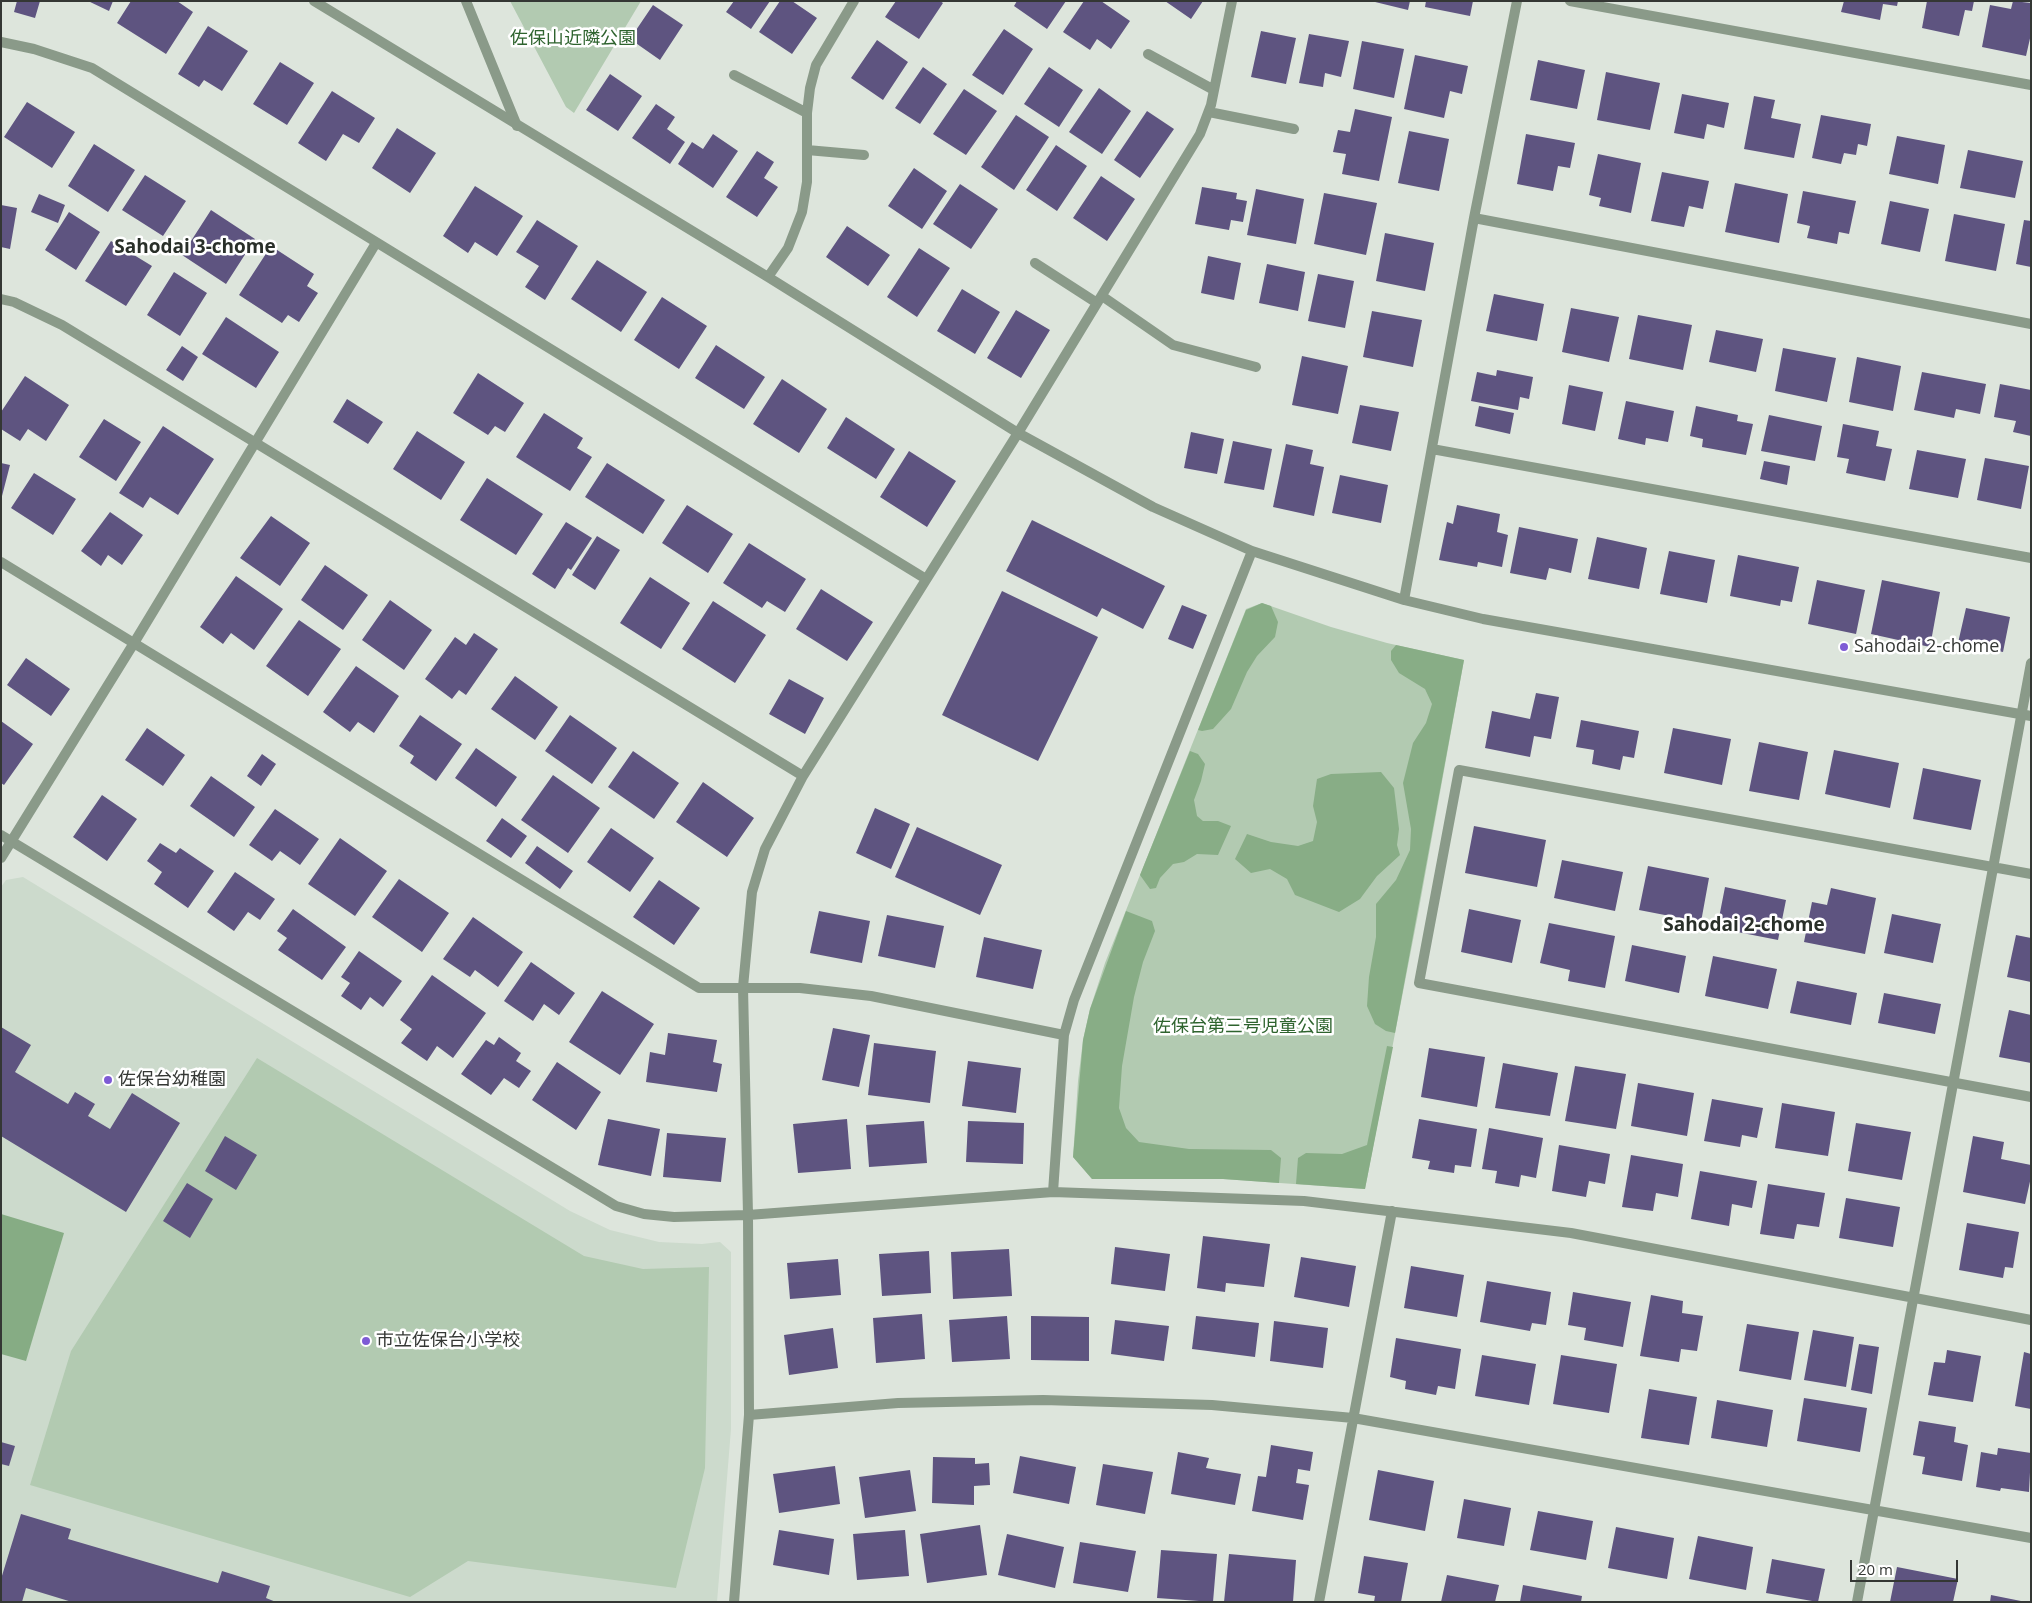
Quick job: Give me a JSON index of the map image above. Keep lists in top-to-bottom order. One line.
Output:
{"districts":["Sahodai 3-chome","Sahodai 2-chome"],"parks":["佐保山近隣公園","佐保台第三号児童公園"],"places":["Sahodai 2-chome","佐保台幼稚園","市立佐保台小学校"],"scale_bar":"20 m"}
